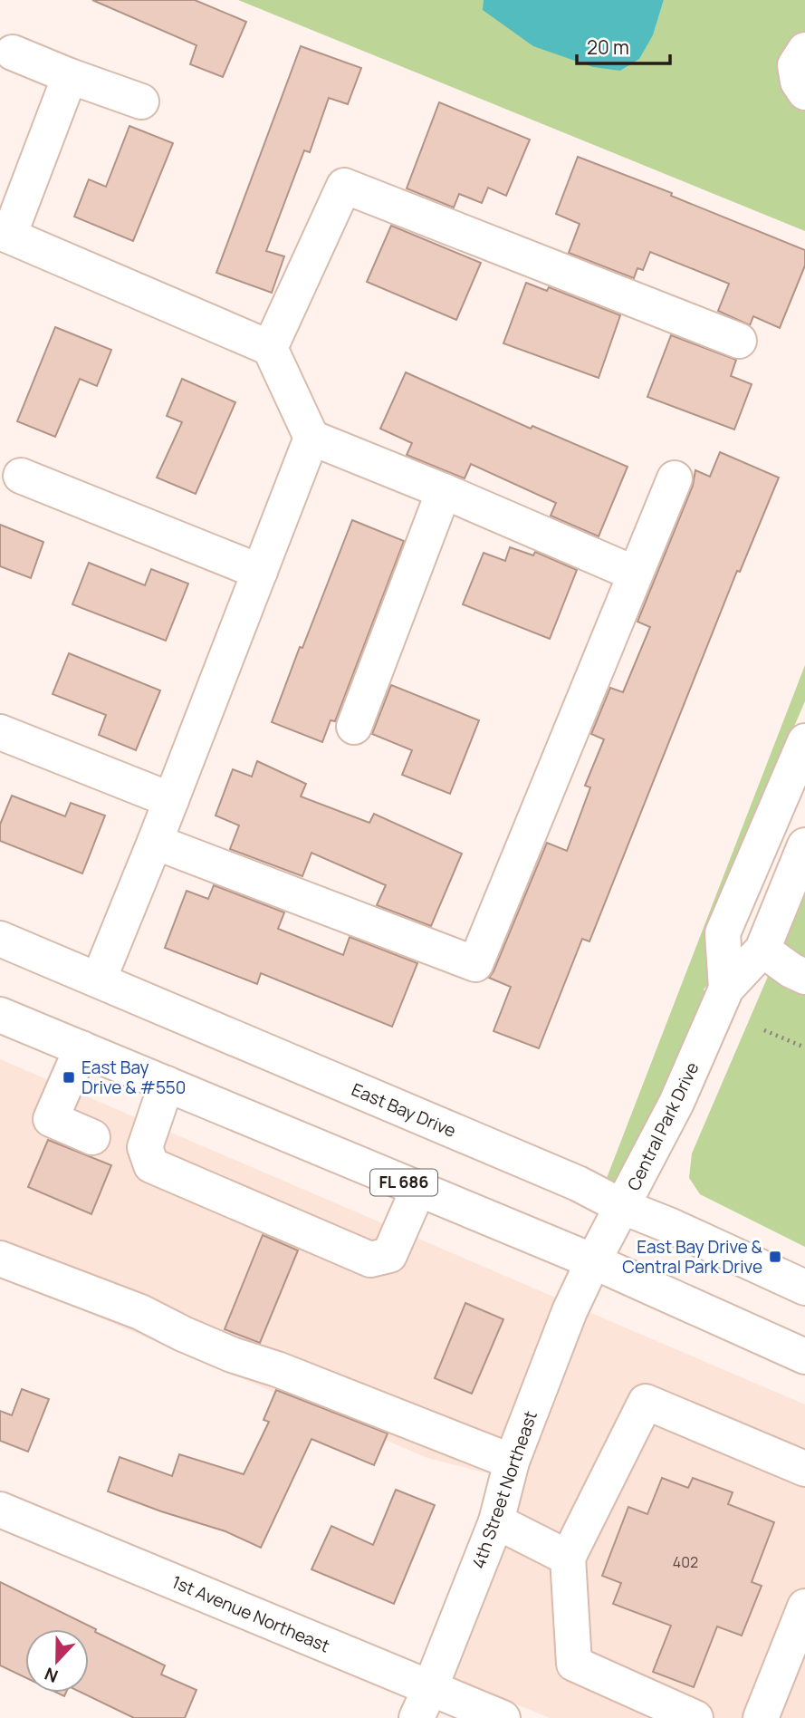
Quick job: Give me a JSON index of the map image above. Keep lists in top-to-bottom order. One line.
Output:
{"streets":{"main road":["East Bay Drive","Central Park Drive","FL 686","4th Street Northeast","1st Avenue Northeast"]},"crossings":[["East Bay Drive","Central Park Drive"],["Central Park Drive","FL 686"],["Central Park Drive","4th Street Northeast"],["FL 686","4th Street Northeast"],["4th Street Northeast","1st Avenue Northeast"]],"places":{"transit":["East Bay Drive & #550","East Bay Drive & Central Park Drive"]},"house_numbers":["402"],"scale_bar":"20 m","north":"bottom"}
